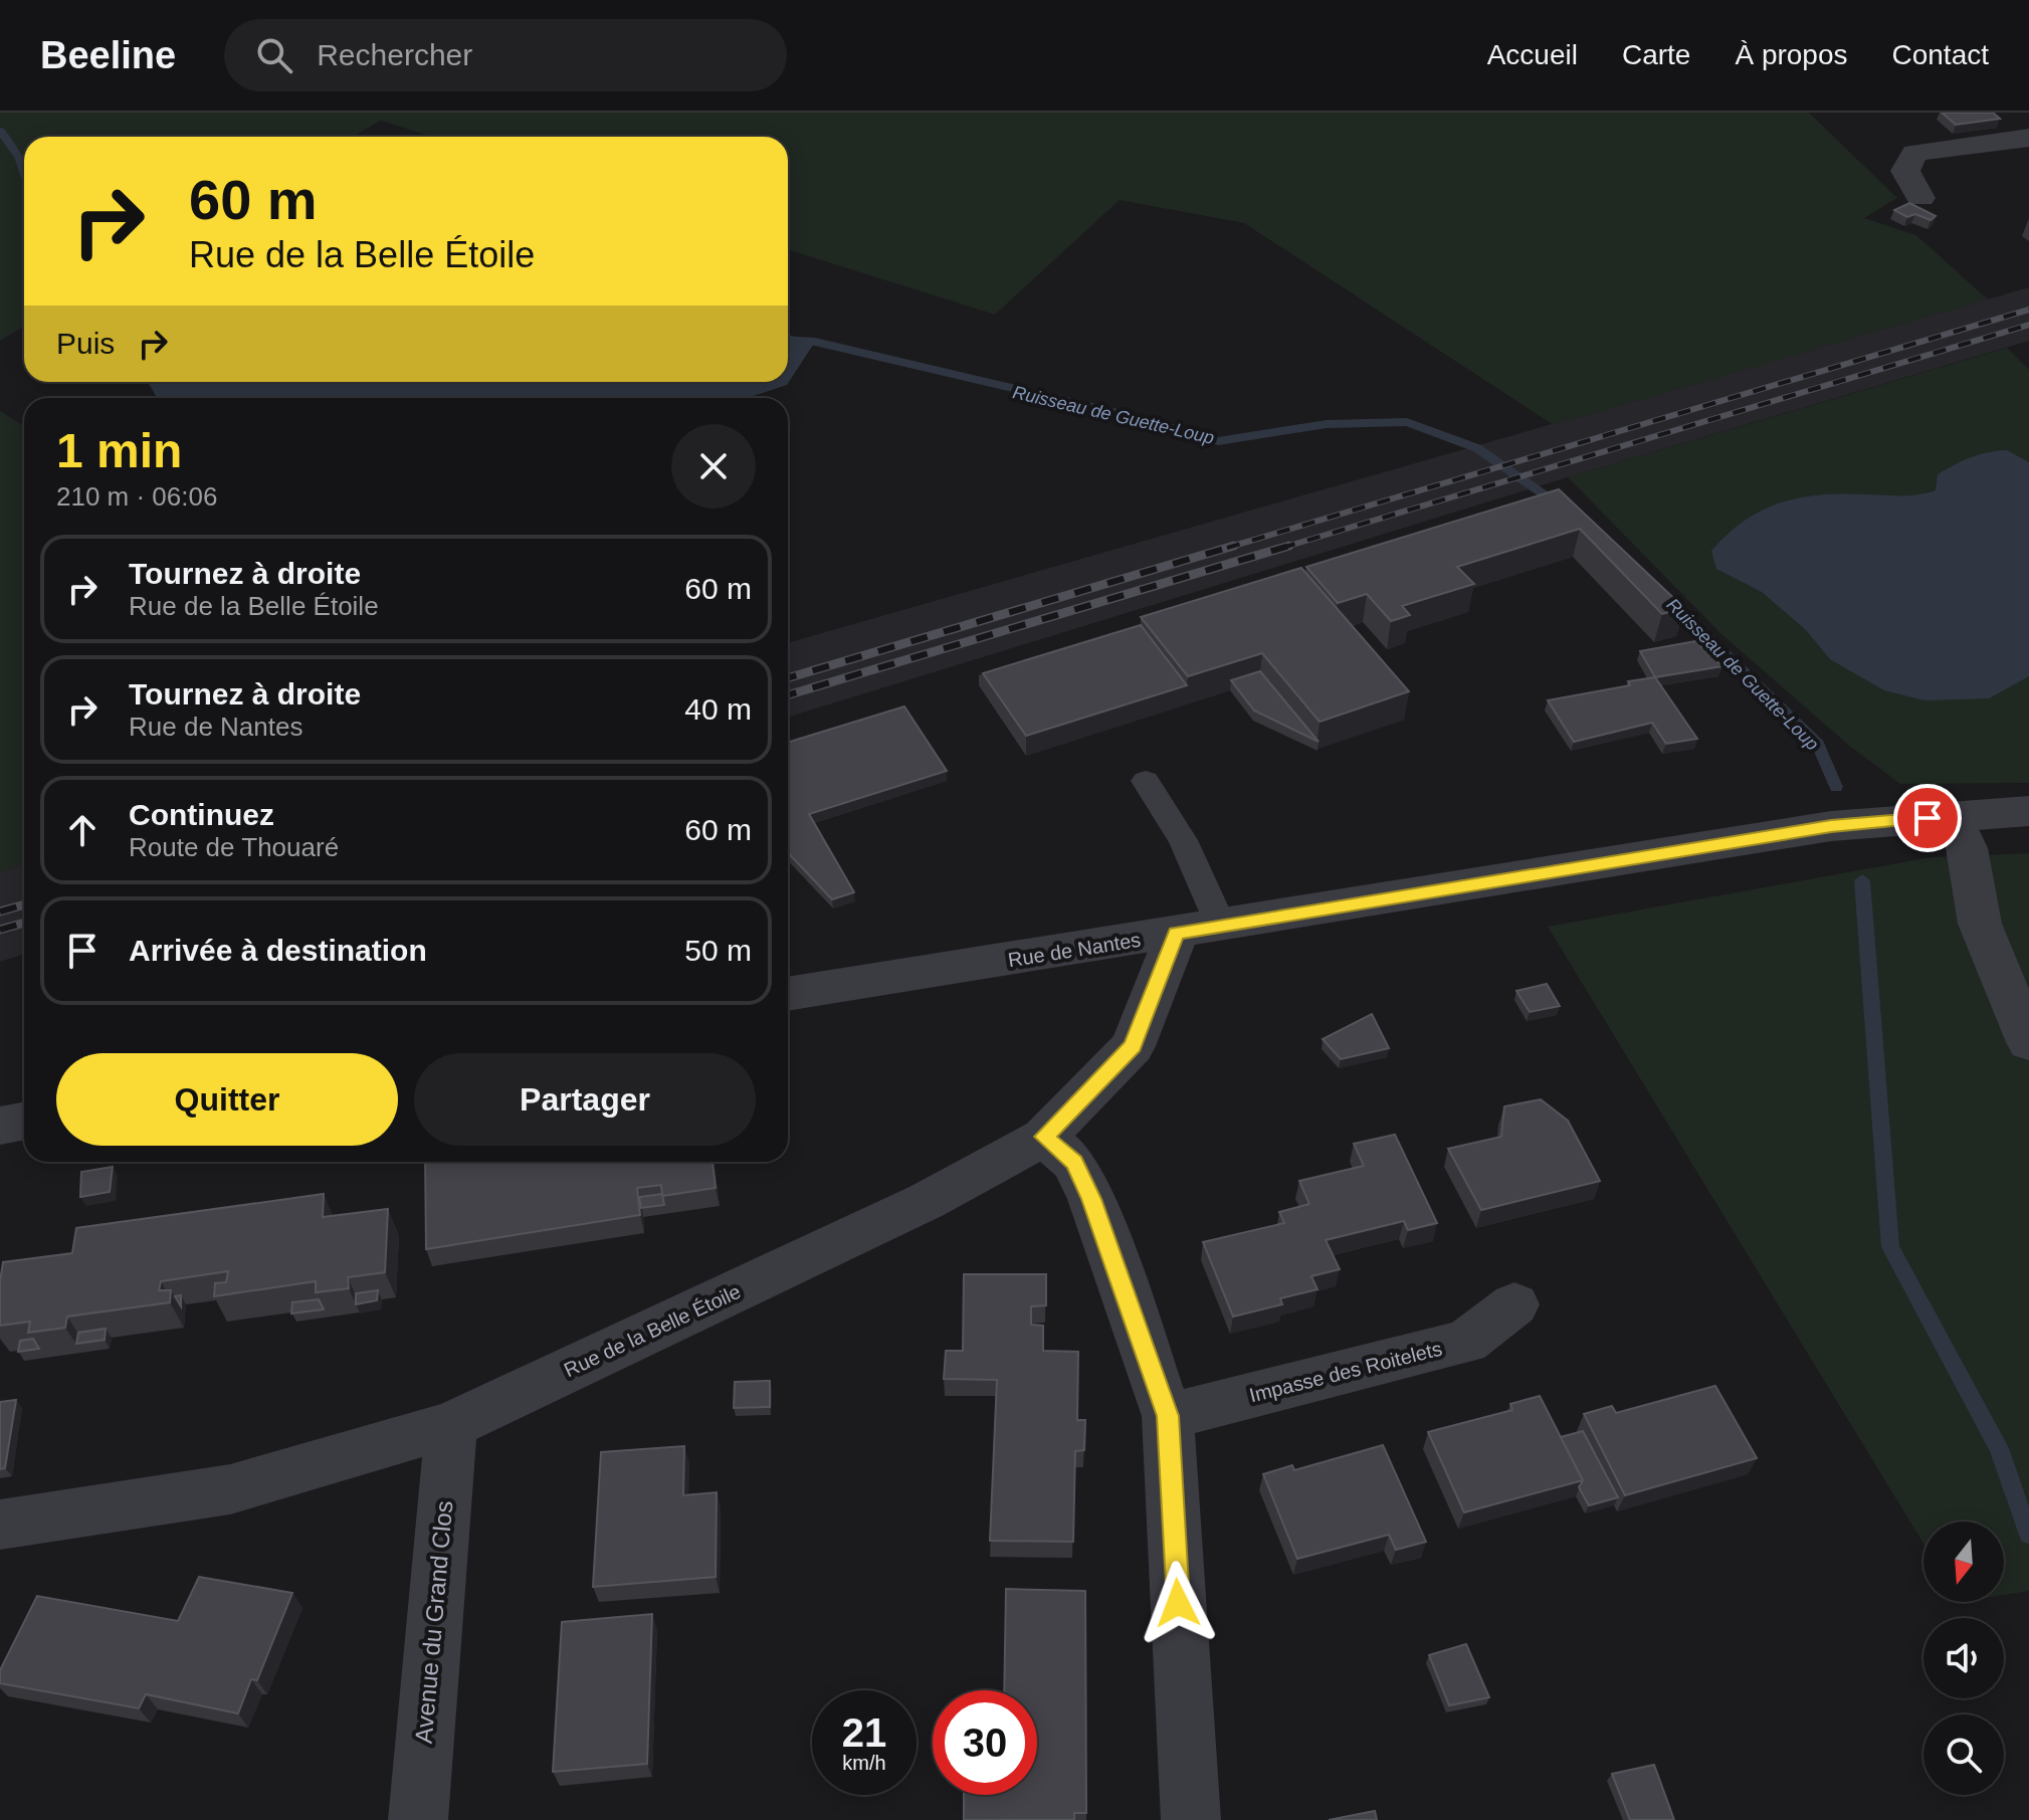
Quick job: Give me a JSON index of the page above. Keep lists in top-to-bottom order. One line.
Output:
{"streets":{"street":["Rue de Nantes","Rue de la Belle Étoile","Impasse des Roitelets","Avenue du Grand Clos"]},"crossings":[["Rue de Nantes","Rue de la Belle Étoile"],["Rue de la Belle Étoile","Avenue du Grand Clos"]],"water":["Ruisseau de Guette-Loup"],"north":"bottom","page":{"header":"Beeline","search":"Rechercher","nav":["Accueil","Carte","À propos","Contact"],"turn":["60 m","Rue de la Belle Étoile"],"then":"Puis","heading":["1 min","210 m · 06:06"],"list":[{"name":"Tournez à droite","note":"Rue de la Belle Étoile","value":"60 m"},{"name":"Tournez à droite","note":"Rue de Nantes","value":"40 m"},{"name":"Continuez","note":"Route de Thouaré","value":"60 m"},{"name":"Arrivée à destination","value":"50 m"}],"buttons":["Quitter","Partager"],"speed":"21 km/h","limit":"30"}}
